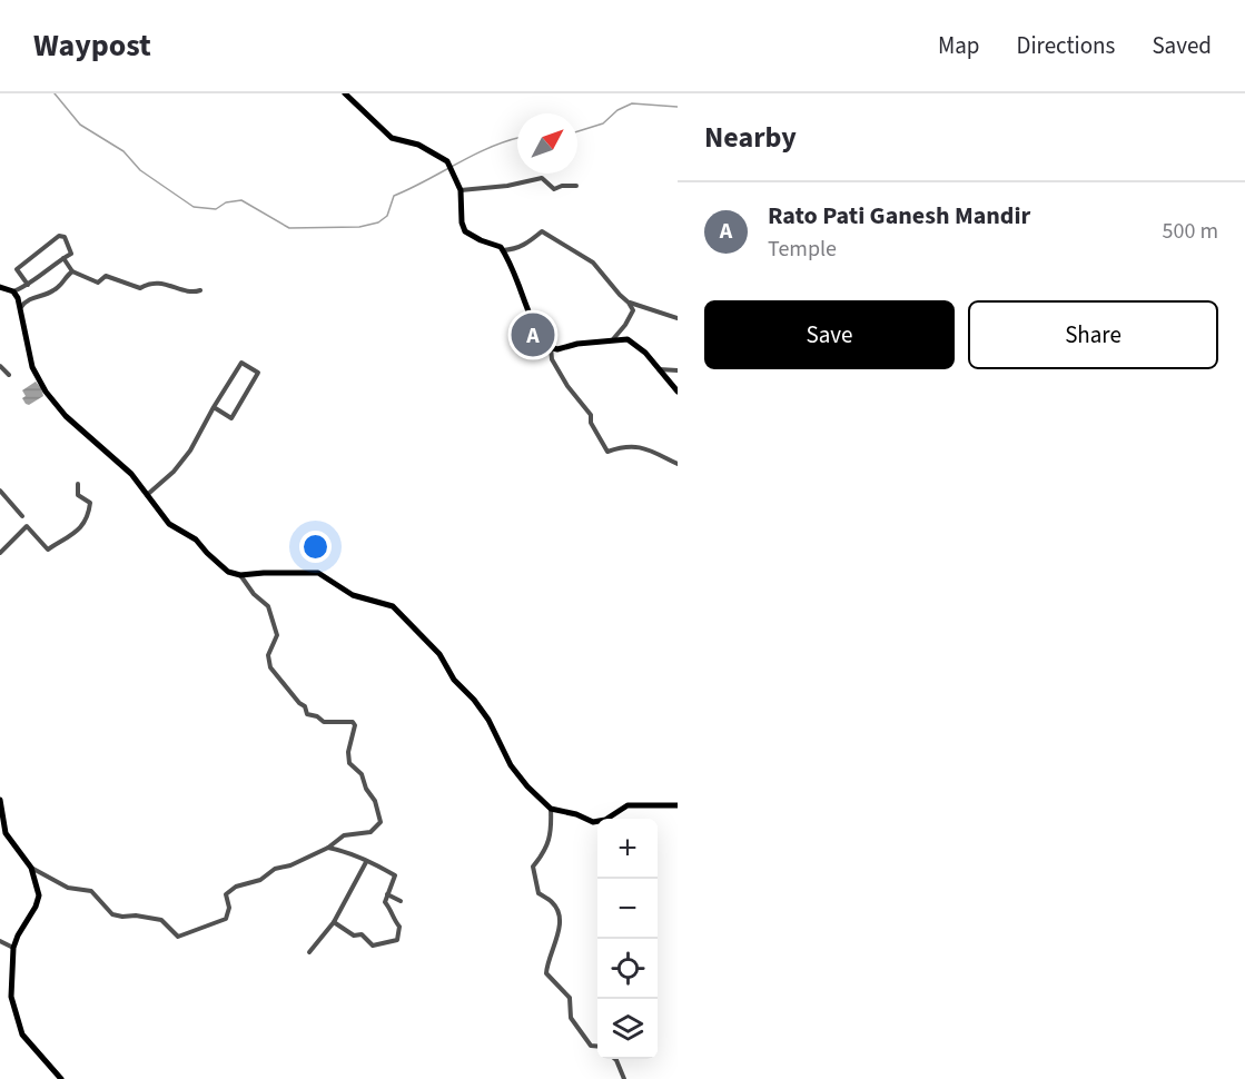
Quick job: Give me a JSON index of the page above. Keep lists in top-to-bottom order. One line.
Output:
{"north":"top right","page":{"header":"Waypost","nav":["Map","Directions","Saved"],"heading":"Nearby","list":[{"mark":"A","name":"Rato Pati Ganesh Mandir","note":"Temple","value":"500 m"}],"buttons":["Save","Share"],"pins":"A","map_buttons":["+","−"]}}
